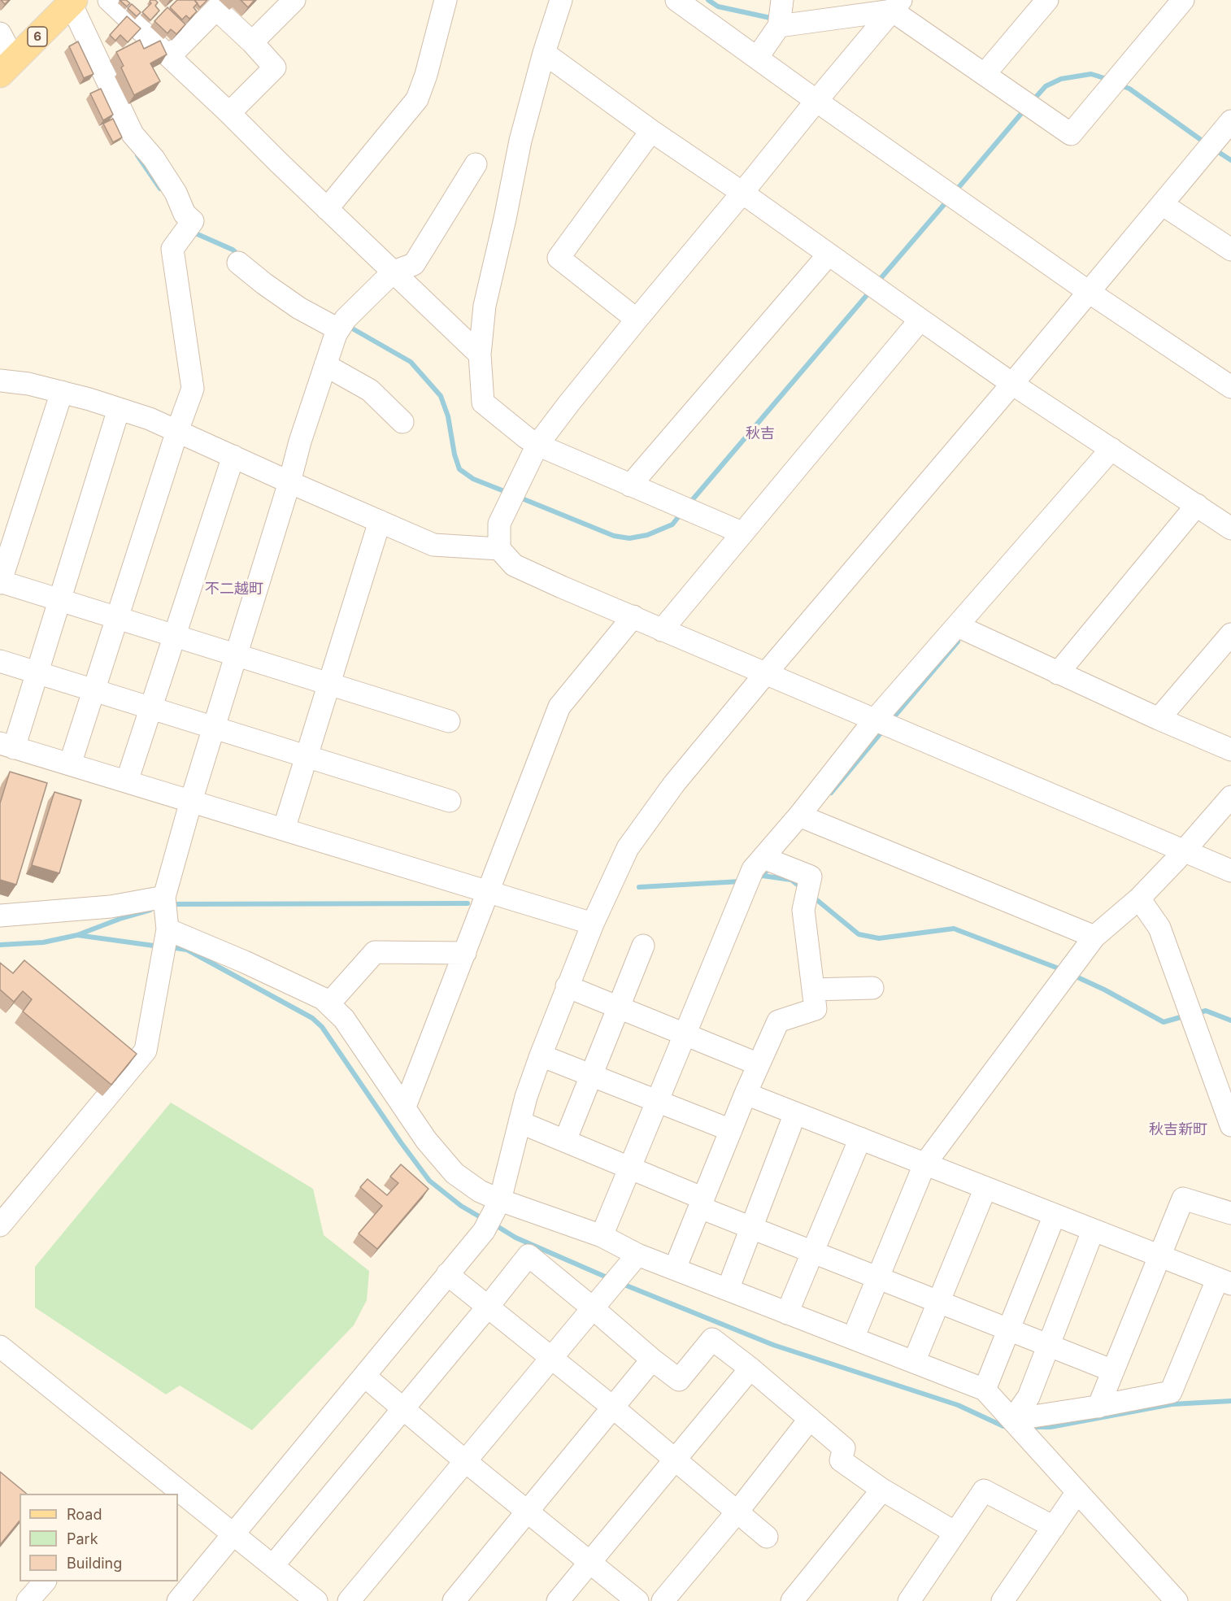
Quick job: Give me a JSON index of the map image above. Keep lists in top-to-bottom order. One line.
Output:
{"streets":{"main road":["6"]},"districts":["秋吉","不二越町","秋吉新町"],"legend":["Road","Park","Building"]}
